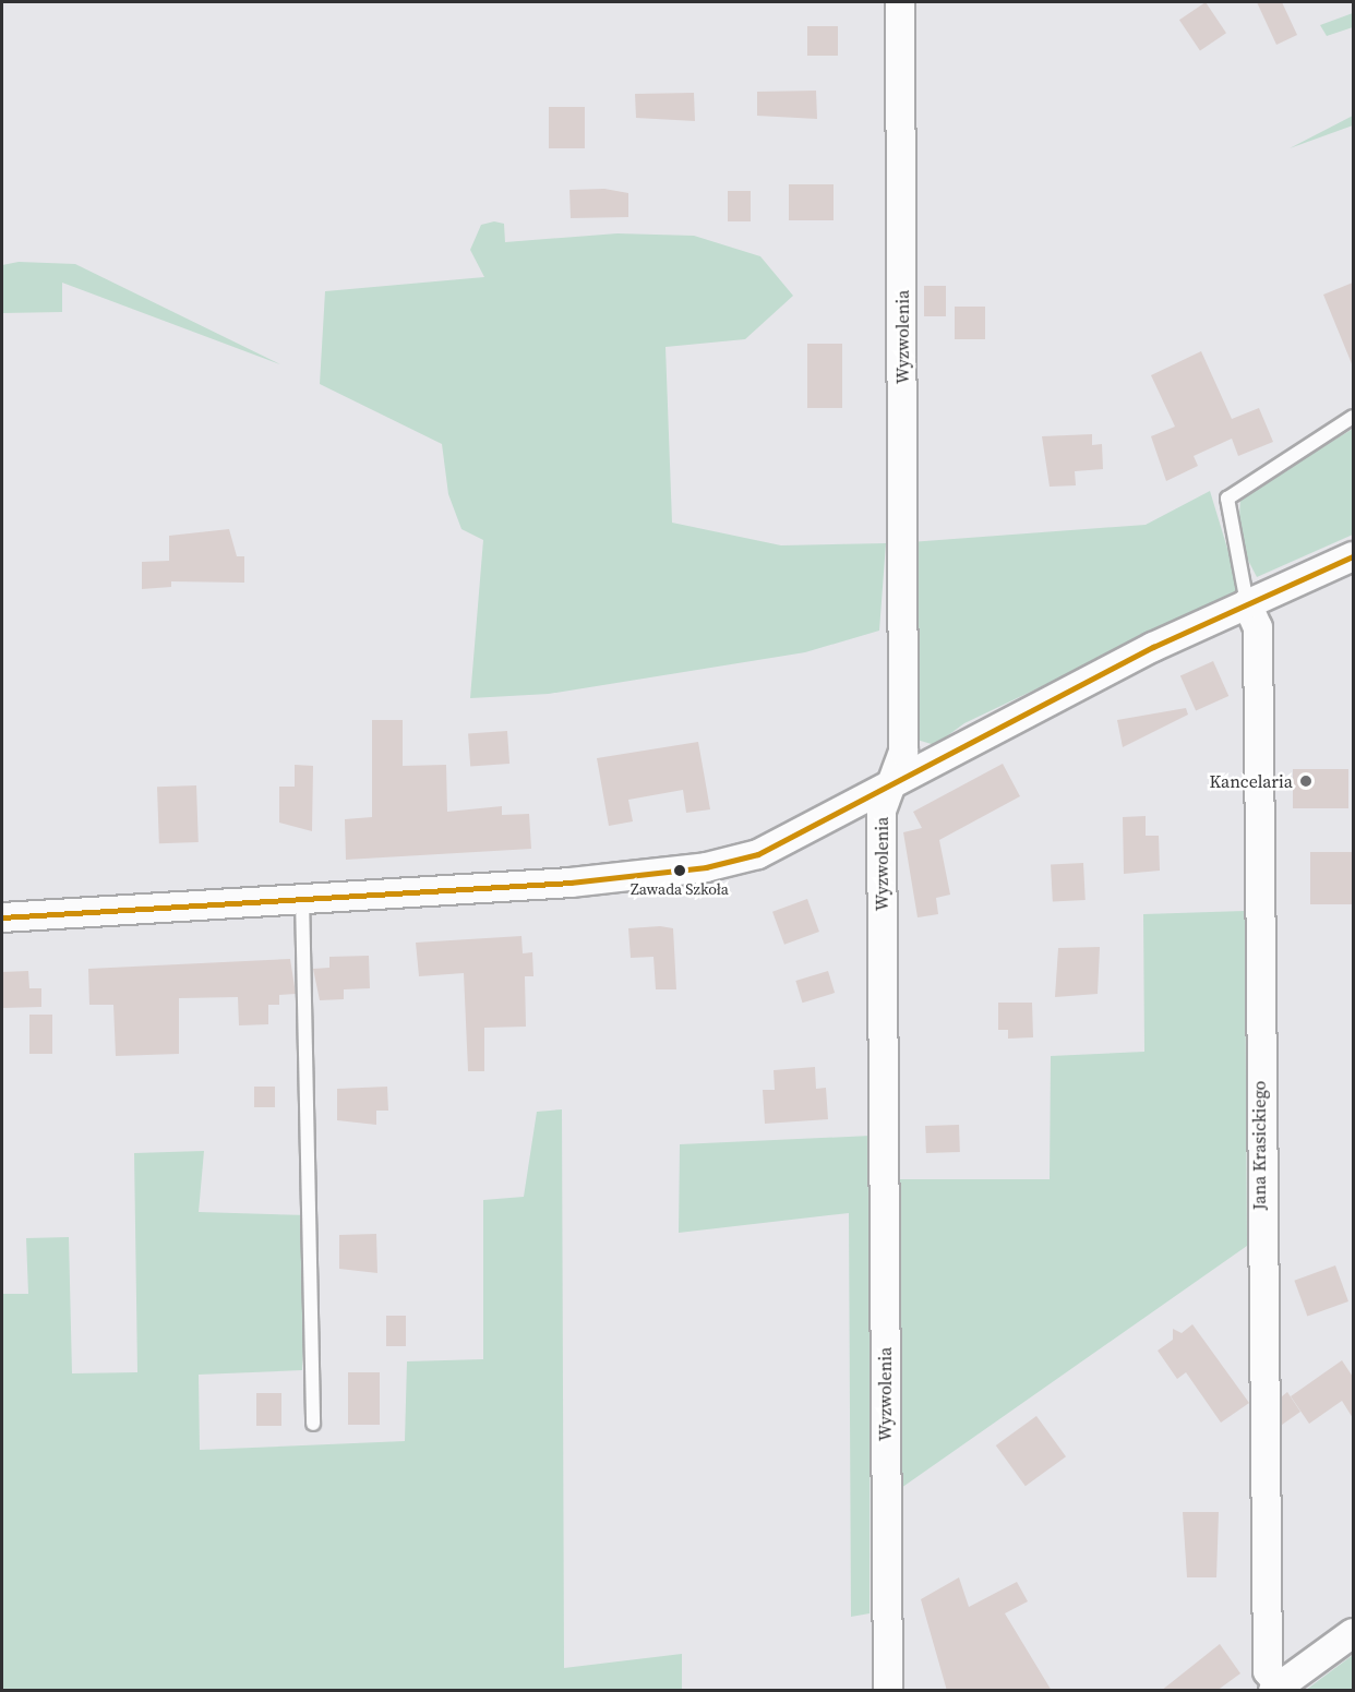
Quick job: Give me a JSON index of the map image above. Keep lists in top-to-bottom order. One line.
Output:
{"streets":{"street":["Wyzwolenia","Jana Krasickiego"]},"places":["Kancelaria","Zawada Szkoła"]}
